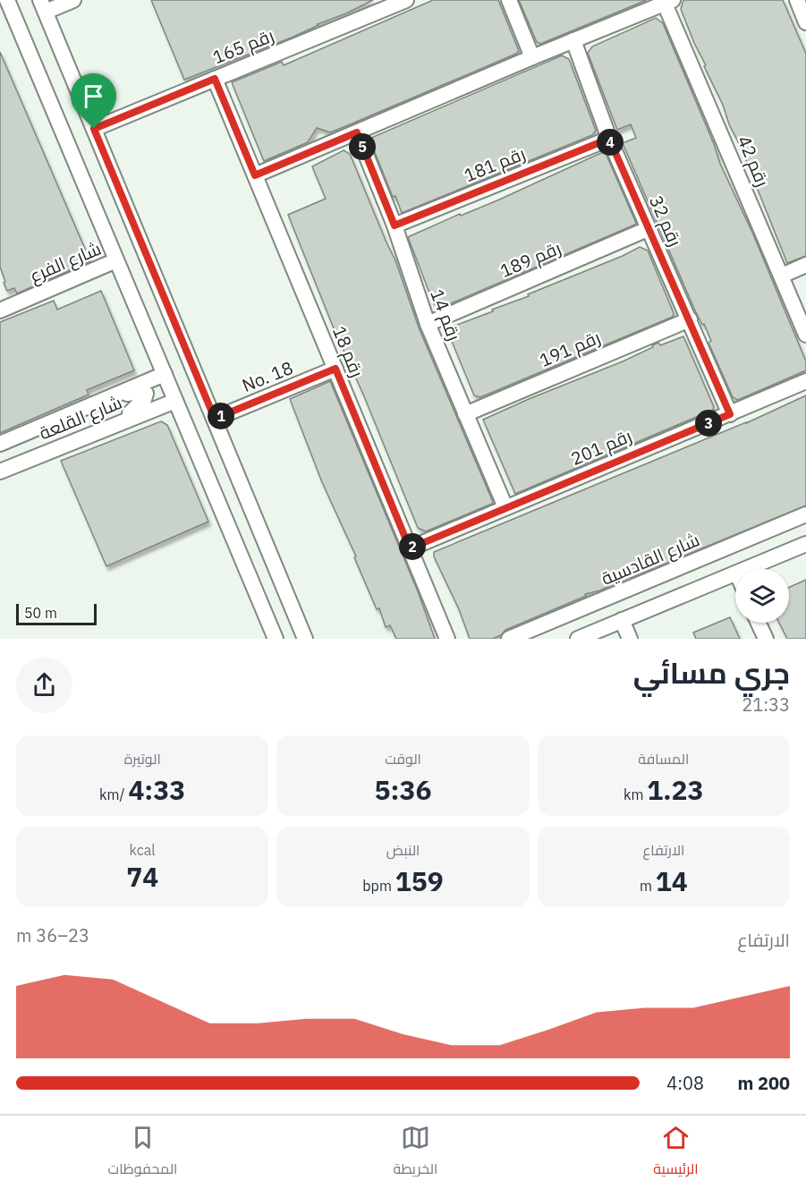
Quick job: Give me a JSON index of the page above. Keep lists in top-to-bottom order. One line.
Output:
{"streets":{"street":["رقم 165","رقم 42","رقم 181","رقم 32","رقم 189","شارع الفرع","رقم 14","رقم 191","رقم 18","No. 18","شارع القلعة","رقم 201","شارع القادسية"]},"crossings":[["رقم 165","رقم 18"],["رقم 181","رقم 32"],["رقم 181","رقم 14"],["رقم 32","رقم 189"],["رقم 32","رقم 191"],["رقم 32","رقم 201"],["رقم 189","رقم 14"],["رقم 14","رقم 191"],["رقم 14","رقم 201"],["رقم 18","No. 18"],["رقم 18","رقم 201"]],"scale_bar":"50 m","page":{"pins":["4","5","1","3","2"],"scale":"50 m","heading":["جري مسائي","21:33"],"stats":[["المسافة","1.23 km"],["الوقت","5:36"],["الوتيرة","4:33 /km"],["الارتفاع","14 m"],["النبض","159 bpm"],["kcal","74"]],"chart":["الارتفاع","23–36 m"],"list":[{"name":"200 m","note":"4:08"}],"tabs":["الرئيسية","الخريطة","المحفوظات"]}}
